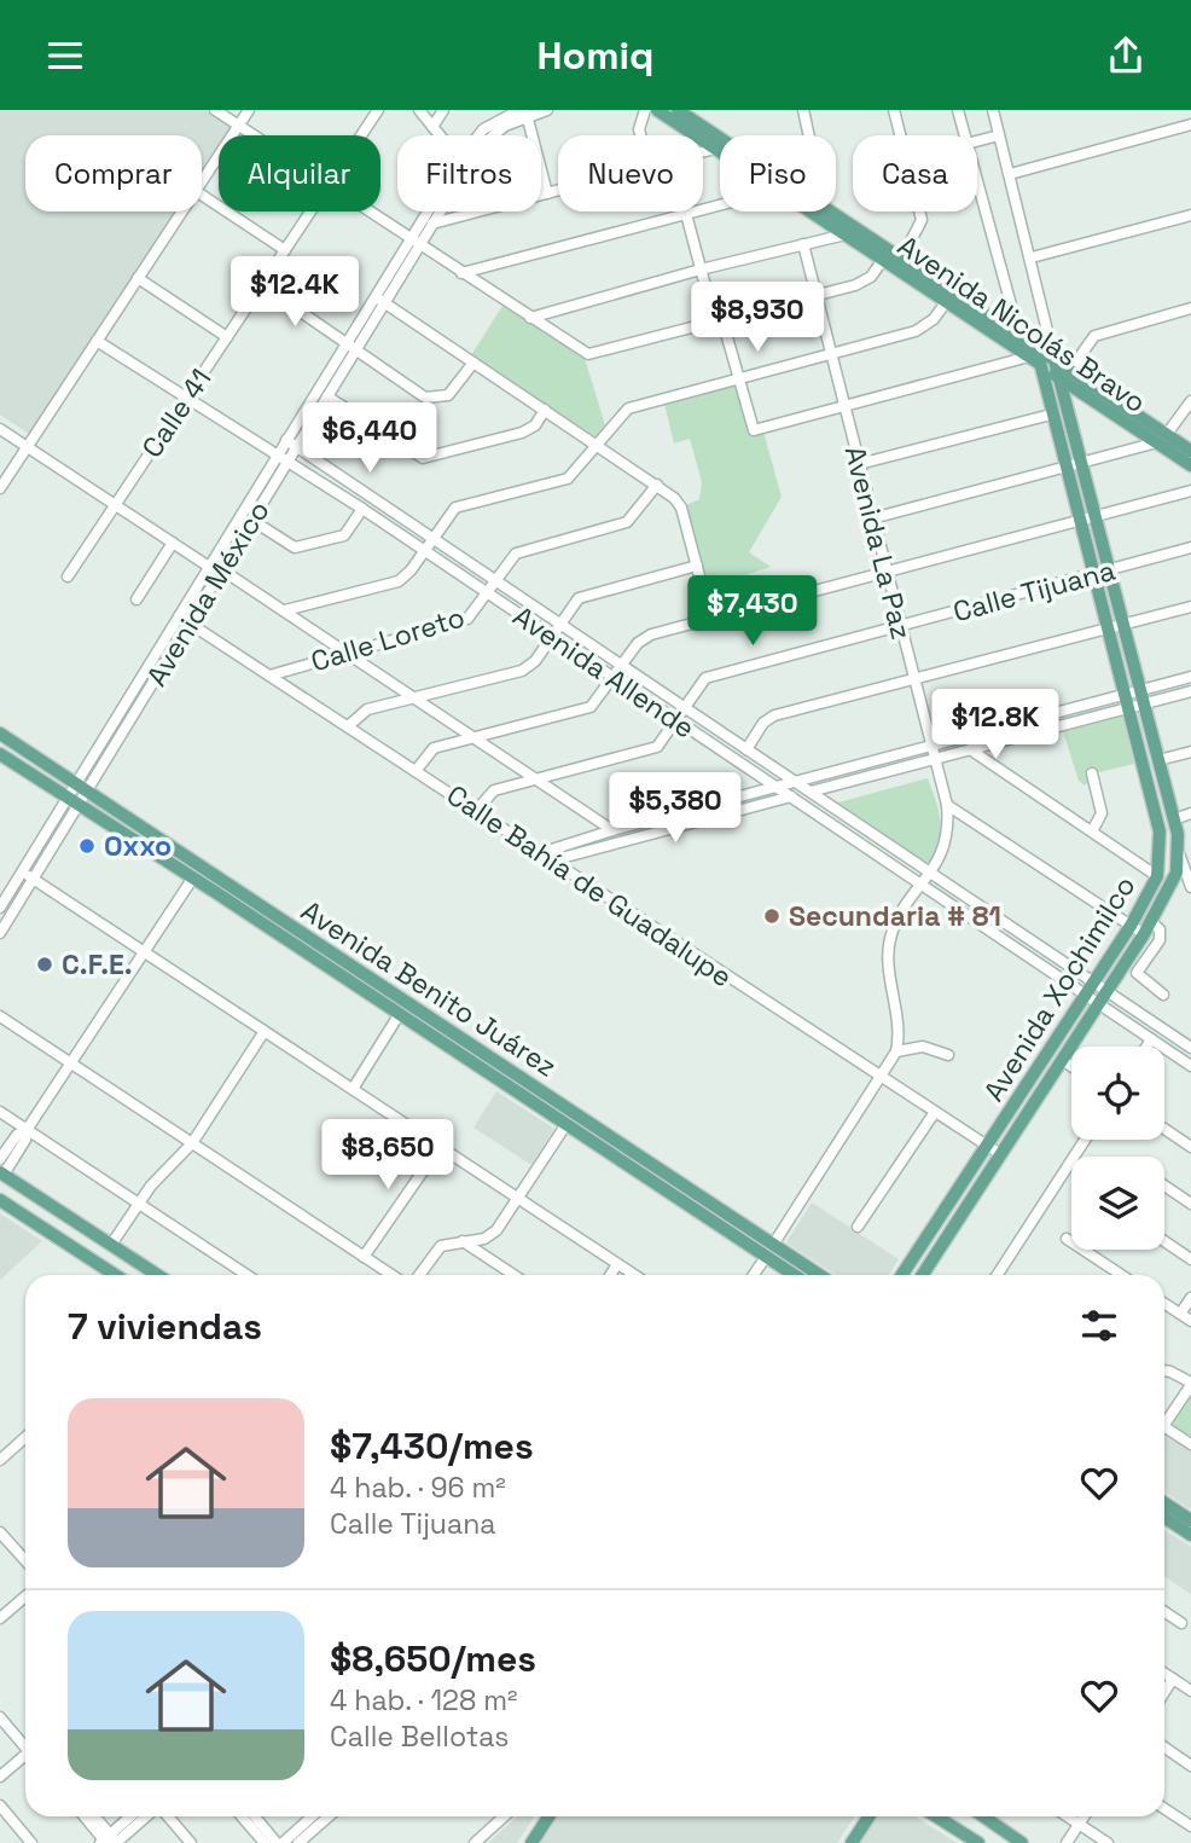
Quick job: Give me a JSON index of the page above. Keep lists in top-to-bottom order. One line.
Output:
{"streets":{"main road":["Avenida Nicolás Bravo","Avenida Benito Juárez","Avenida Xochimilco"],"street":["Calle 41","Avenida La Paz","Calle Tijuana","Avenida México","Calle Loreto","Avenida Allende","Calle Bahía de Guadalupe"]},"crossings":[["Avenida Nicolás Bravo","Avenida Xochimilco"],["Calle 41","Avenida Allende"],["Avenida La Paz","Calle Tijuana"],["Avenida La Paz","Avenida Allende"],["Calle Tijuana","Avenida Allende"],["Calle Tijuana","Calle Bahía de Guadalupe"],["Calle Tijuana","Avenida Xochimilco"],["Avenida México","Avenida Allende"],["Avenida México","Calle Bahía de Guadalupe"],["Avenida México","Avenida Benito Juárez"],["Calle Loreto","Avenida Allende"],["Calle Loreto","Calle Bahía de Guadalupe"],["Avenida Allende","Avenida Xochimilco"],["Calle Bahía de Guadalupe","Avenida Xochimilco"]],"places":["Oxxo","Secundaria # 81","C.F.E."],"page":{"header":"Homiq","chip":["Comprar","Alquilar","Filtros","Nuevo","Piso","Casa"],"price":["$12.4K","$8,930","$6,440","$7,430","$12.8K","$5,380","$8,650"],"heading":"7 viviendas","list":[{"name":"$7,430/mes","note":"4 hab. · 96 m² · Calle Tijuana"},{"name":"$8,650/mes","note":"4 hab. · 128 m² · Calle Bellotas"}]}}
